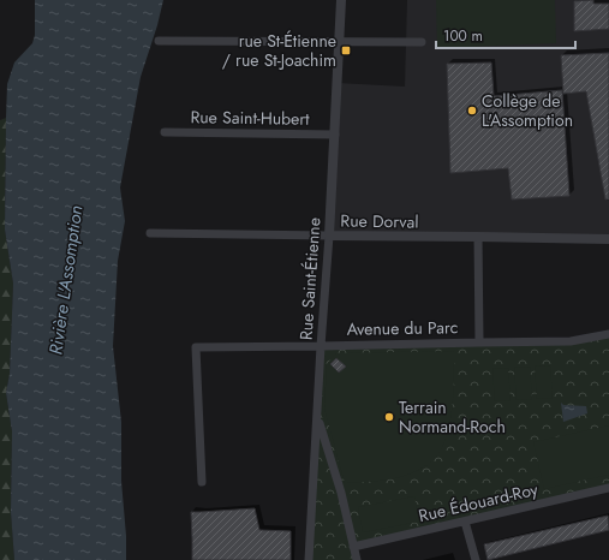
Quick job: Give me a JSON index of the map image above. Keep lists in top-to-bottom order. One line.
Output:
{"streets":{"street":["Rue Saint-Hubert","Rue Dorval","Rue Saint-Étienne","Avenue du Parc","Rue Édouard-Roy"]},"crossings":[["Rue Saint-Hubert","Rue Saint-Étienne"],["Rue Dorval","Rue Saint-Étienne"],["Rue Saint-Étienne","Avenue du Parc"]],"water":["Rivière L'Assomption"],"places":{"transit":["rue St-Étienne / rue St-Joachim"],"other":["Collège de L'Assomption","Terrain Normand-Roch"]},"scale_bar":"100 m"}
